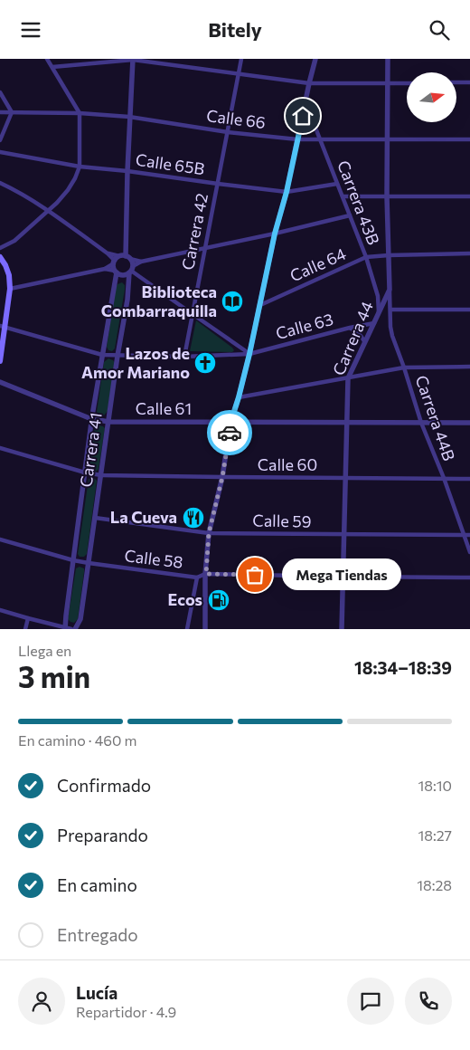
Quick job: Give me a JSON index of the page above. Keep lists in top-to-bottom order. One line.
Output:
{"streets":{"street":["Calle 66","Calle 65B","Carrera 43B","Carrera 42","Calle 64","Calle 63","Carrera 44","Calle 61","Carrera 44B","Carrera 41","Calle 60","Calle 59","Calle 58"]},"crossings":[["Calle 66","Carrera 43B"],["Calle 66","Carrera 42"],["Calle 66","Carrera 44"],["Calle 65B","Carrera 43B"],["Calle 65B","Carrera 42"],["Carrera 43B","Calle 64"],["Carrera 43B","Carrera 44"],["Carrera 42","Calle 63"],["Calle 64","Carrera 44"],["Calle 63","Carrera 44"],["Calle 63","Carrera 41"],["Carrera 44","Calle 61"],["Carrera 44","Carrera 44B"],["Carrera 44","Calle 60"],["Carrera 44","Calle 59"],["Carrera 44","Calle 58"],["Calle 61","Carrera 44B"],["Calle 61","Carrera 41"],["Carrera 44B","Calle 60"],["Carrera 44B","Calle 59"],["Carrera 41","Calle 60"],["Carrera 41","Calle 59"],["Carrera 41","Calle 58"]],"places":{"library":["Biblioteca Combarraquilla"],"church":["Lazos de Amor Mariano"],"restaurant":["La Cueva"],"other":["Mega Tiendas"],"fuel station":["Ecos"]},"north":"right","page":{"header":"Bitely","bubble":"Mega Tiendas","heading":["3 min","Llega en","18:34–18:39"],"panel":["Lucía","Repartidor · 4.9"],"bar":"En camino · 460 m","list":[["Confirmado","18:10"],["Preparando","18:27"],["En camino","18:28"],"Entregado"]}}
